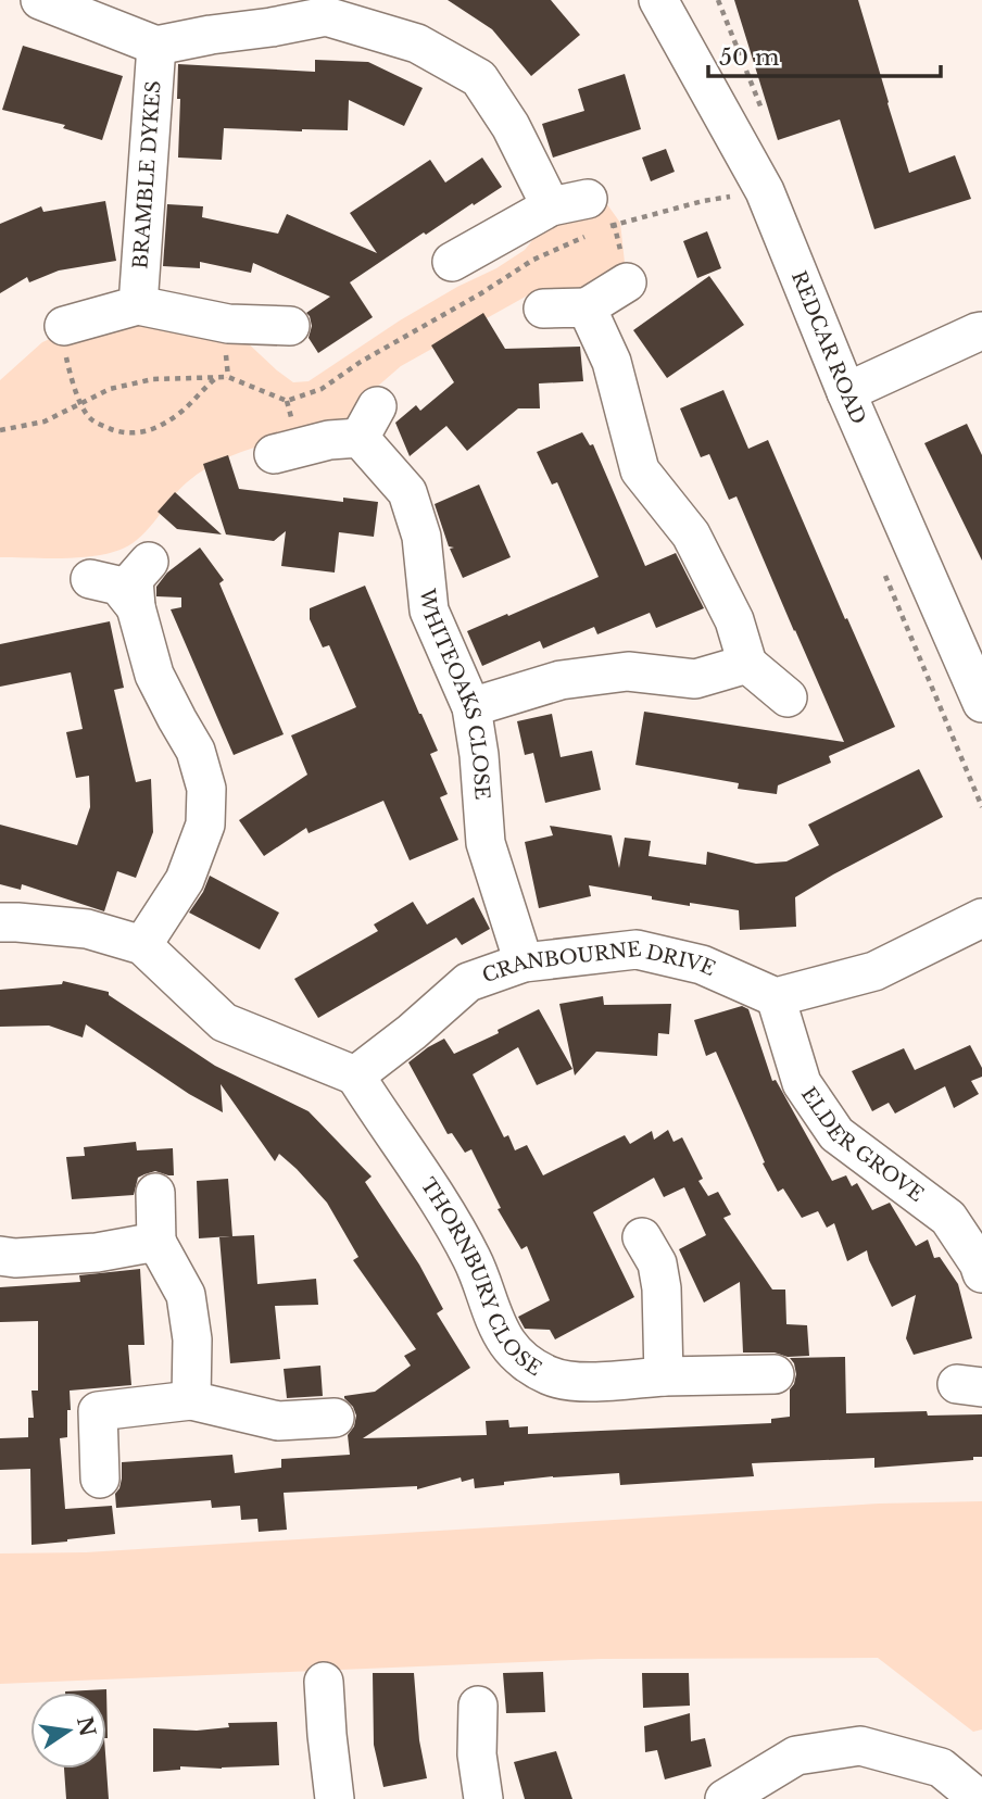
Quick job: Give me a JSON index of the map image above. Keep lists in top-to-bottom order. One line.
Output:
{"streets":{"street":["BRAMBLE DYKES","REDCAR ROAD","WHITEOAKS CLOSE","CRANBOURNE DRIVE","ELDER GROVE","THORNBURY CLOSE"]},"crossings":[["WHITEOAKS CLOSE","CRANBOURNE DRIVE"],["CRANBOURNE DRIVE","ELDER GROVE"],["CRANBOURNE DRIVE","THORNBURY CLOSE"]],"scale_bar":"50 m","north":"right"}
